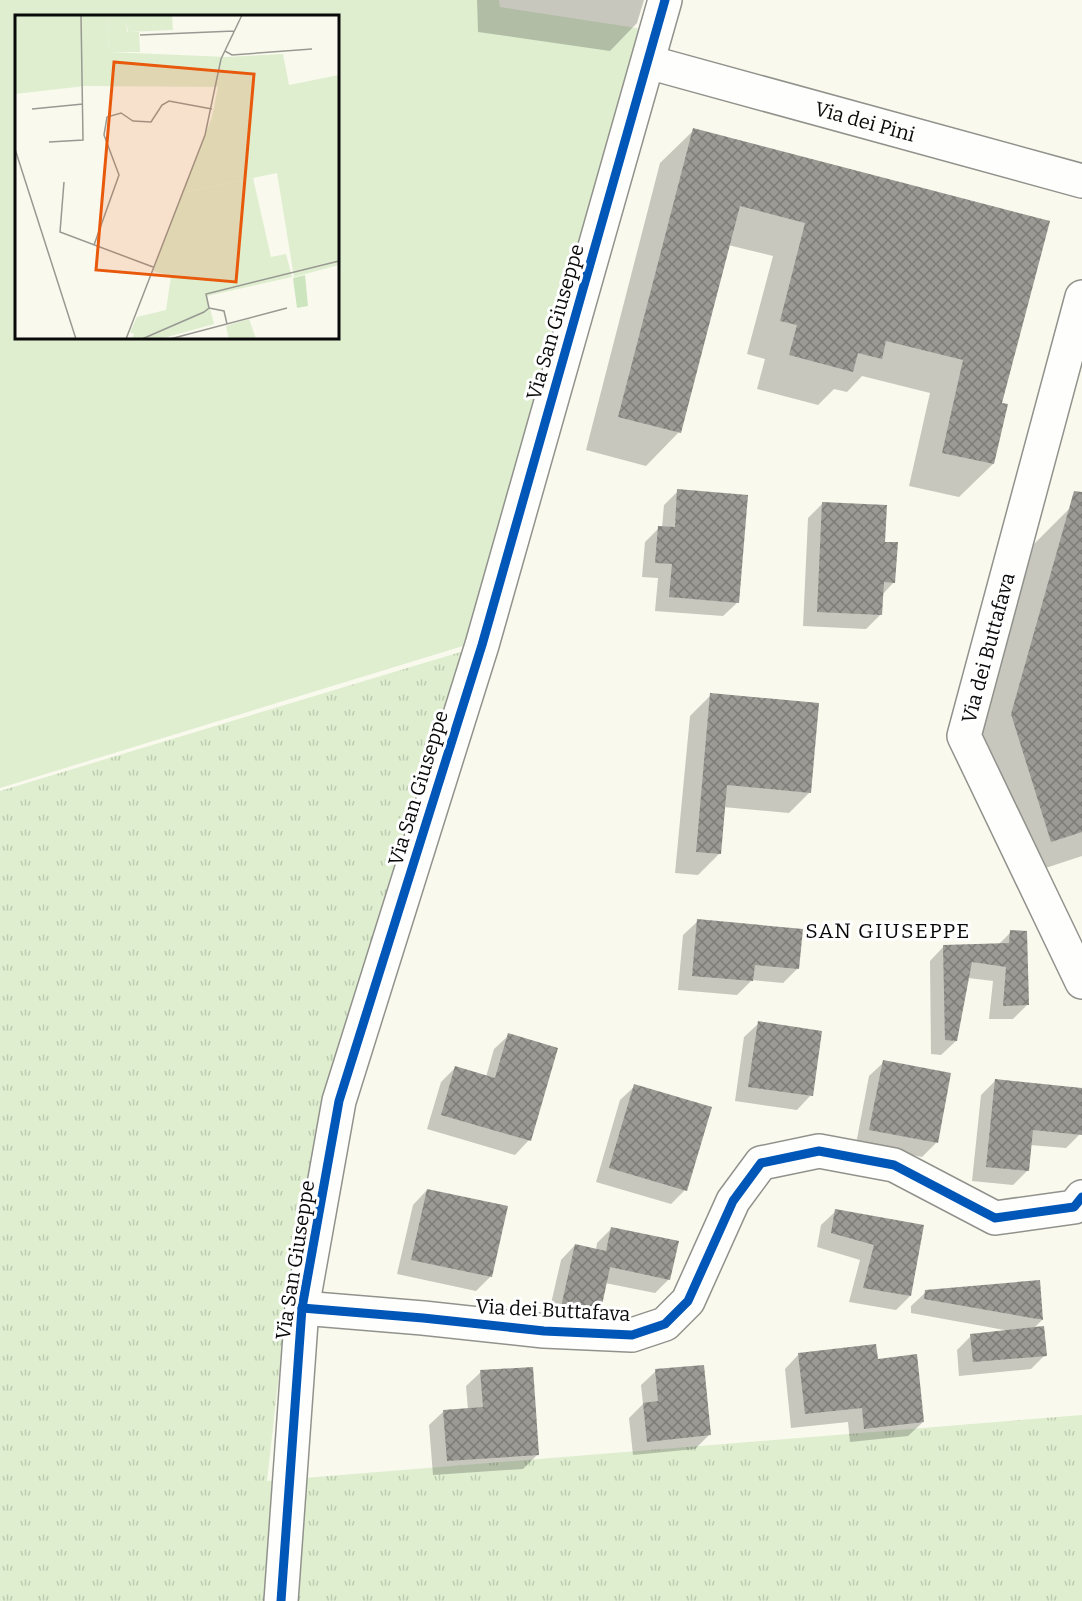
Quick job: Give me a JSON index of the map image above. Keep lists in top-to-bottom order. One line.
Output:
{"streets":{"street":["Via dei Pini","Via San Giuseppe","Via dei Buttafava"]},"crossings":[["Via dei Pini","Via San Giuseppe"],["Via San Giuseppe","Via dei Buttafava"]],"districts":["SAN GIUSEPPE"]}
